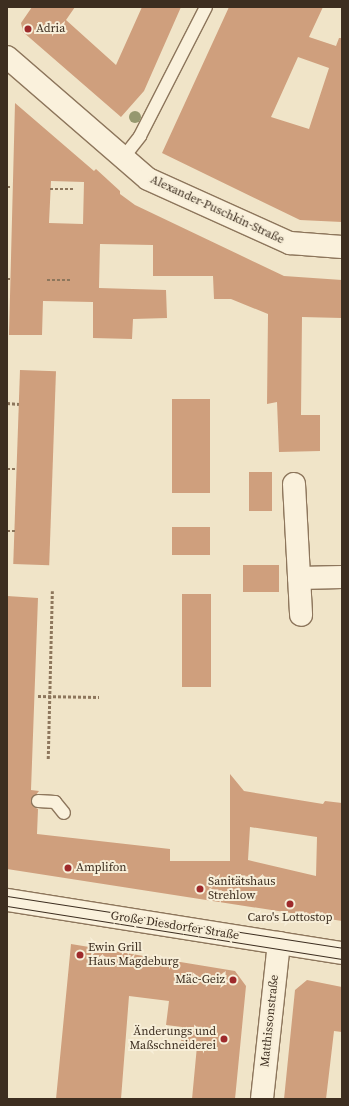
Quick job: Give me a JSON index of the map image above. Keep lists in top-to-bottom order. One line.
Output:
{"streets":{"street":["Alexander-Puschkin-Straße","Große Diesdorfer Straße","Matthissonstraße"]},"crossings":[["Große Diesdorfer Straße","Matthissonstraße"]],"places":["Adria","Amplifon","Sanitätshaus Strehlow","Caro's Lottostop","Ewin Grill Haus Magdeburg","Mäc-Geiz","Änderungs und Maßschneiderei"]}
